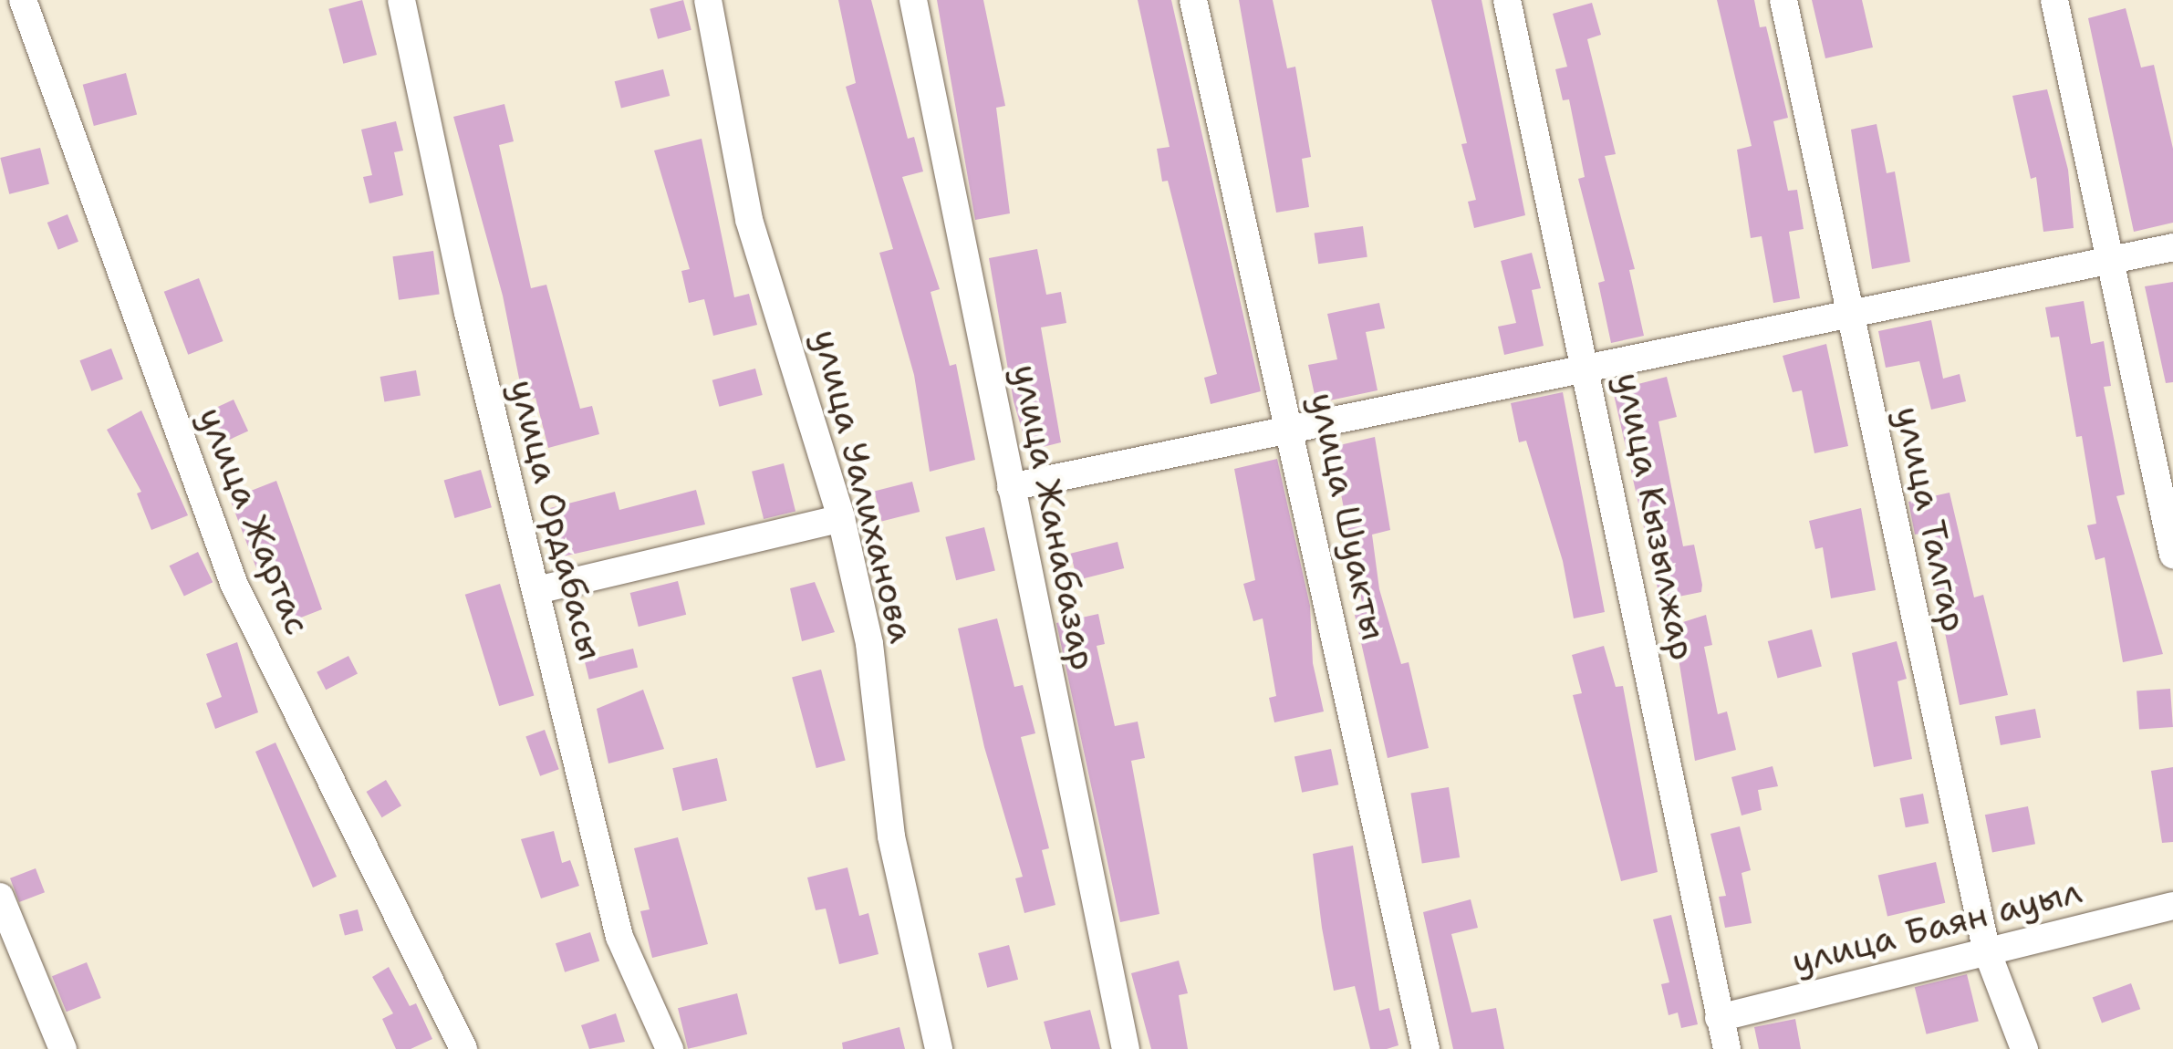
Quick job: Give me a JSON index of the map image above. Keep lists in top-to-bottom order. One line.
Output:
{"streets":{"street":["улица Уалиханова","улица Шуакты","улица Кызылжар","улица Жанабазар","улица Талгар","улица Ордабасы","улица Жартас","улица Баян ауыл"]},"crossings":[["улица Кызылжар","улица Баян ауыл"],["улица Талгар","улица Баян ауыл"]]}
